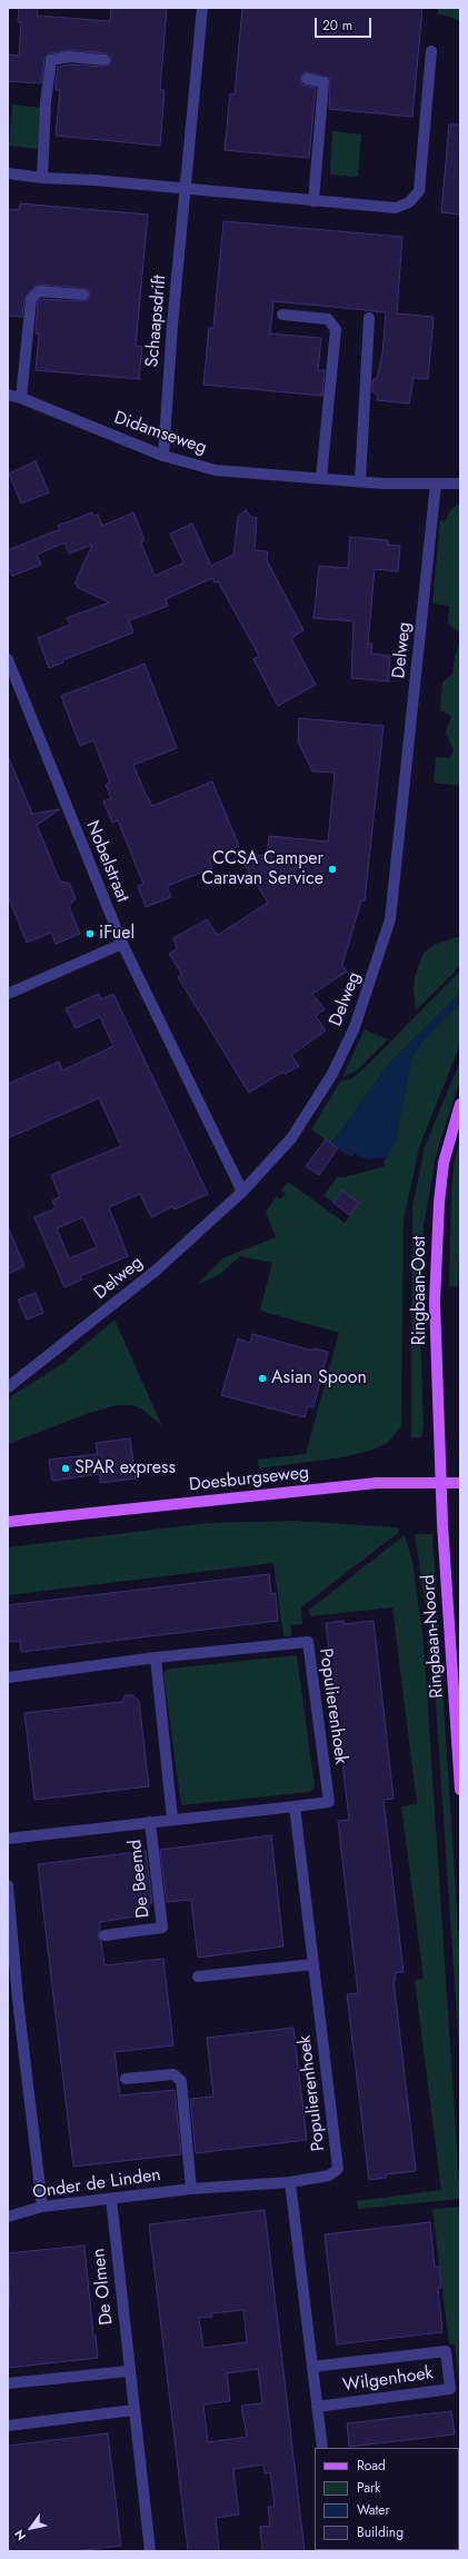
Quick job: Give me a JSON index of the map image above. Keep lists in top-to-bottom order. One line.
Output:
{"streets":{"main road":["Ringbaan-Oost","Doesburgseweg","Ringbaan-Noord"],"street":["Schaapsdrift","Didamseweg","Delweg","Nobelstraat","Populierenhoek","De Beemd","Onder de Linden","De Olmen","Wilgenhoek"]},"crossings":[["Schaapsdrift","Didamseweg"],["Didamseweg","Delweg"],["Delweg","Nobelstraat"],["Ringbaan-Oost","Doesburgseweg"],["Ringbaan-Oost","Ringbaan-Noord"],["Doesburgseweg","Ringbaan-Noord"],["Populierenhoek","De Beemd"],["Populierenhoek","Onder de Linden"],["Onder de Linden","De Olmen"]],"places":["CCSA Camper Caravan Service","iFuel","Asian Spoon","SPAR express"],"legend":["Road","Park","Water","Building"],"scale_bar":"20 m","north":"bottom left"}
